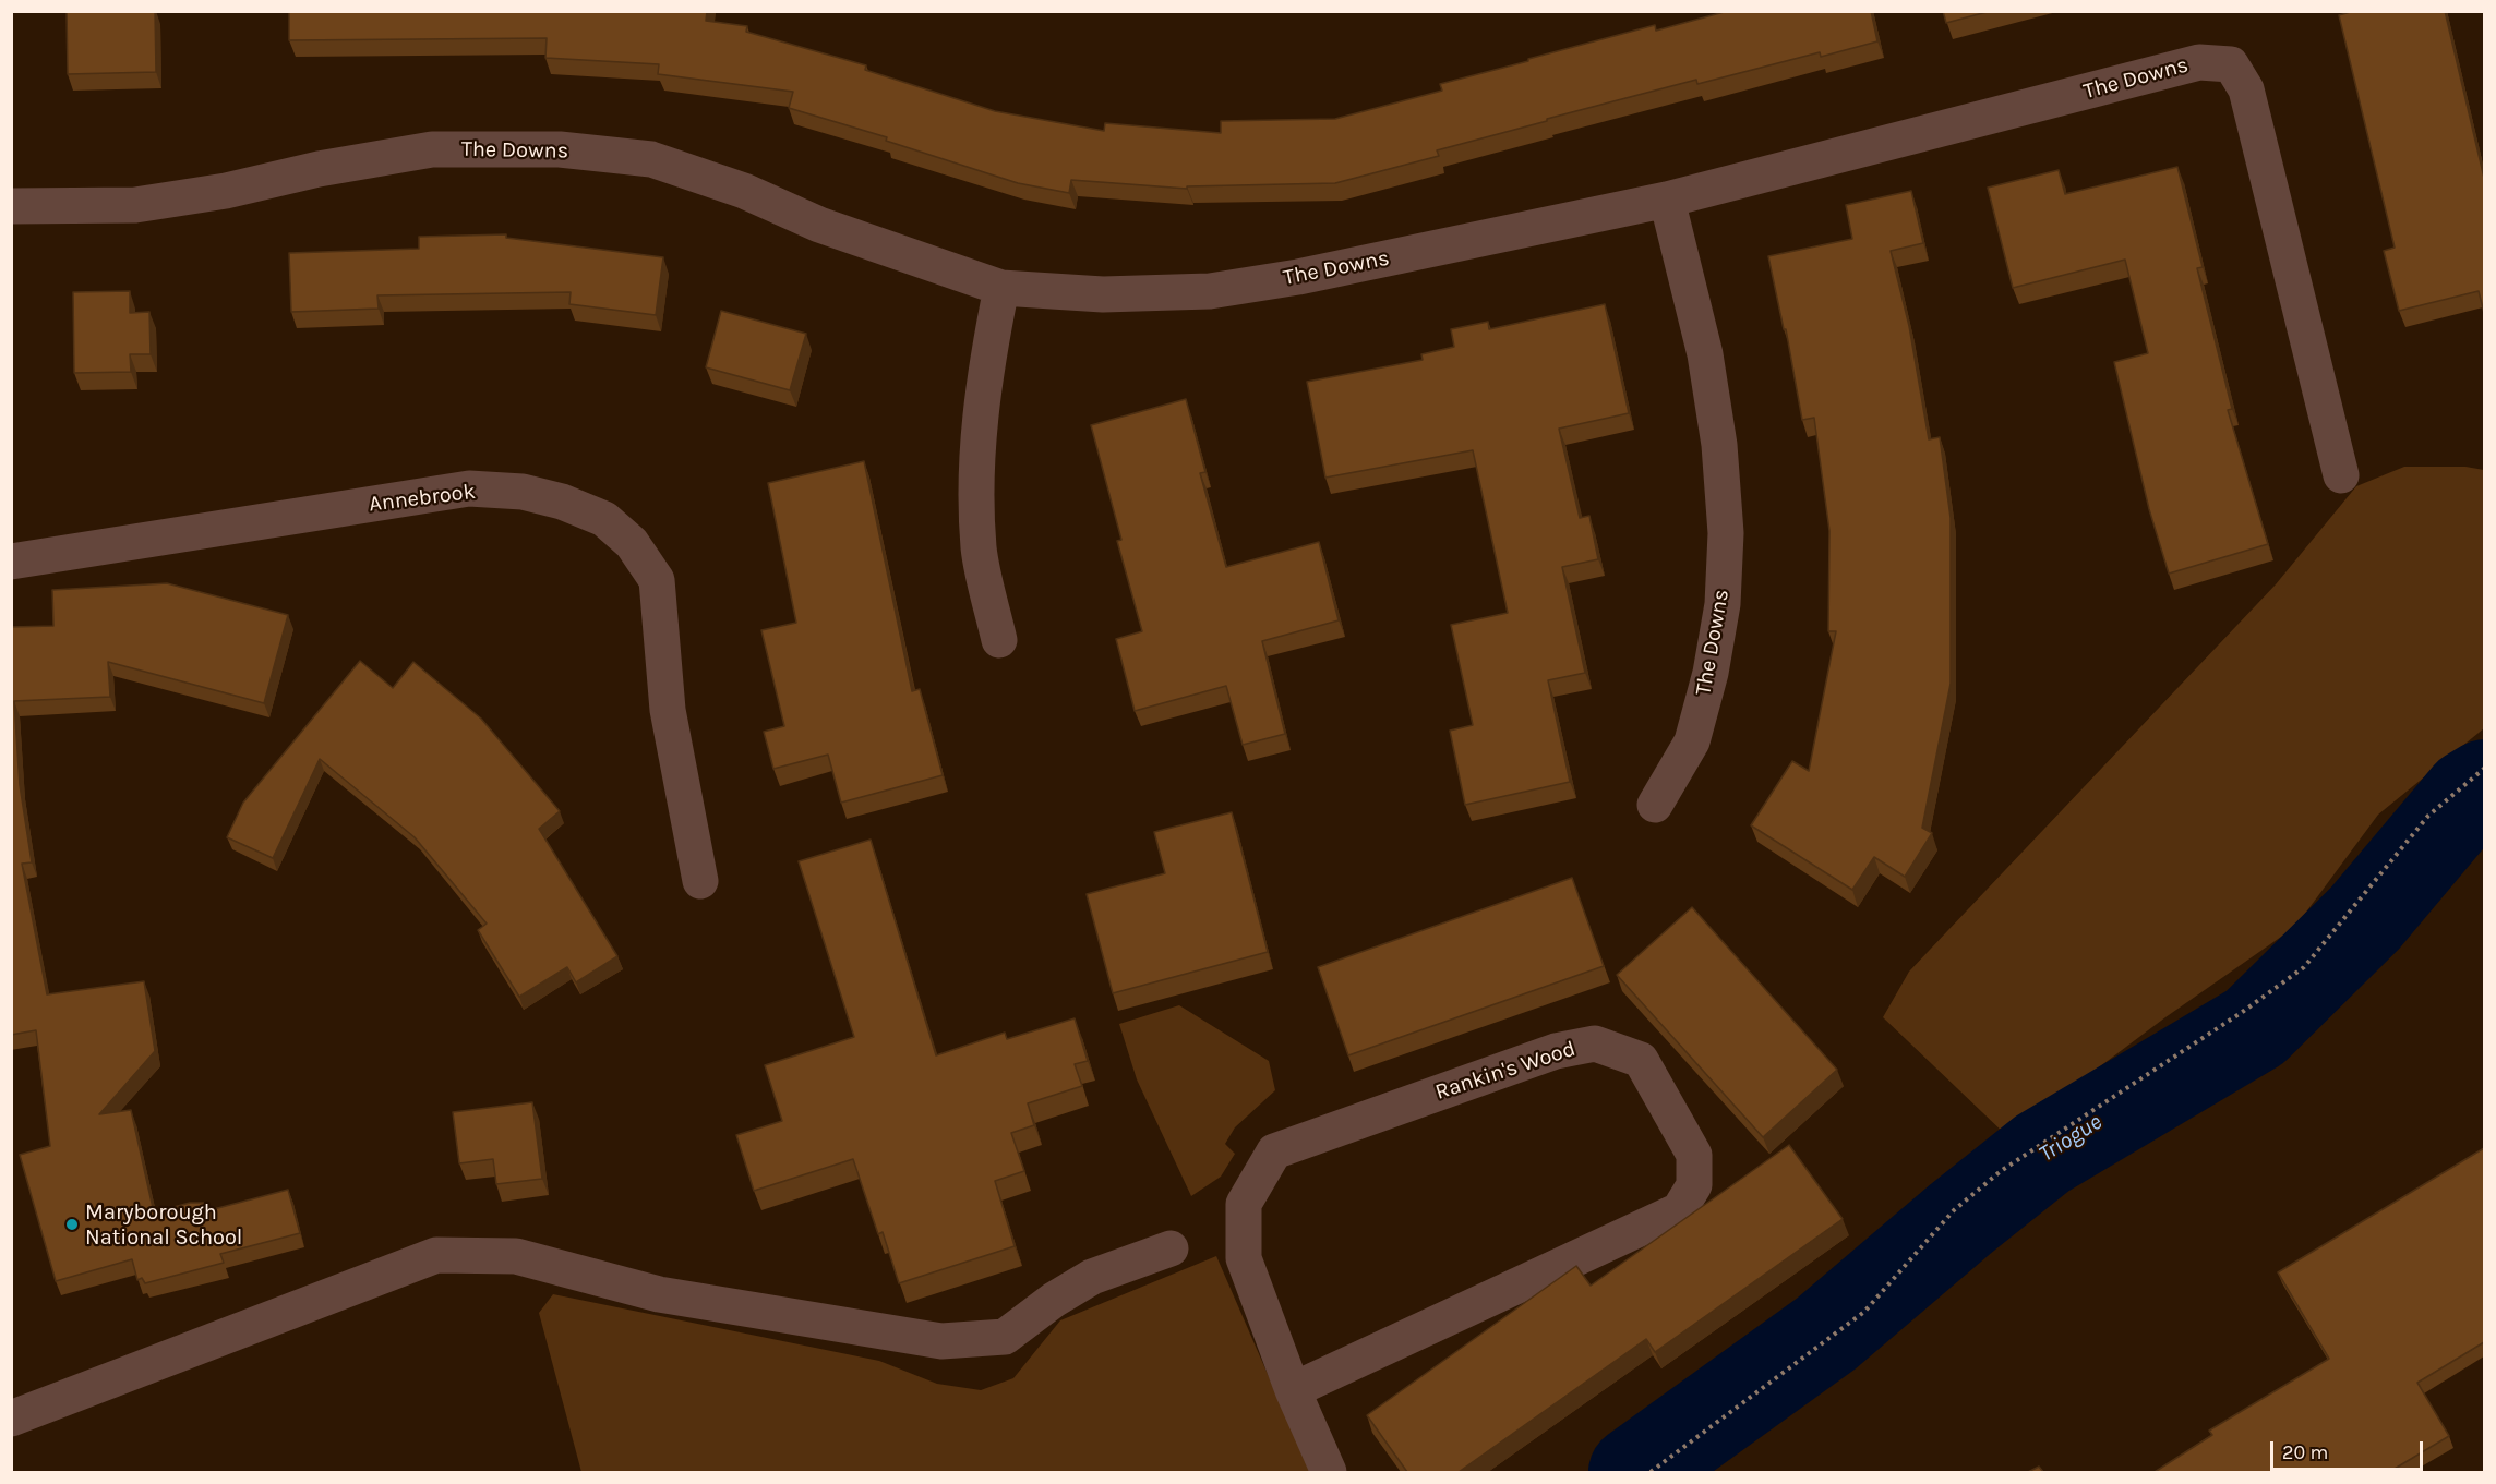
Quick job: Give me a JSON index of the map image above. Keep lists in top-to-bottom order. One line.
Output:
{"streets":{"street":["The Downs","Annebrook","Rankin's Wood"]},"water":["Triogue"],"places":["Maryborough National School"],"scale_bar":"20 m"}
